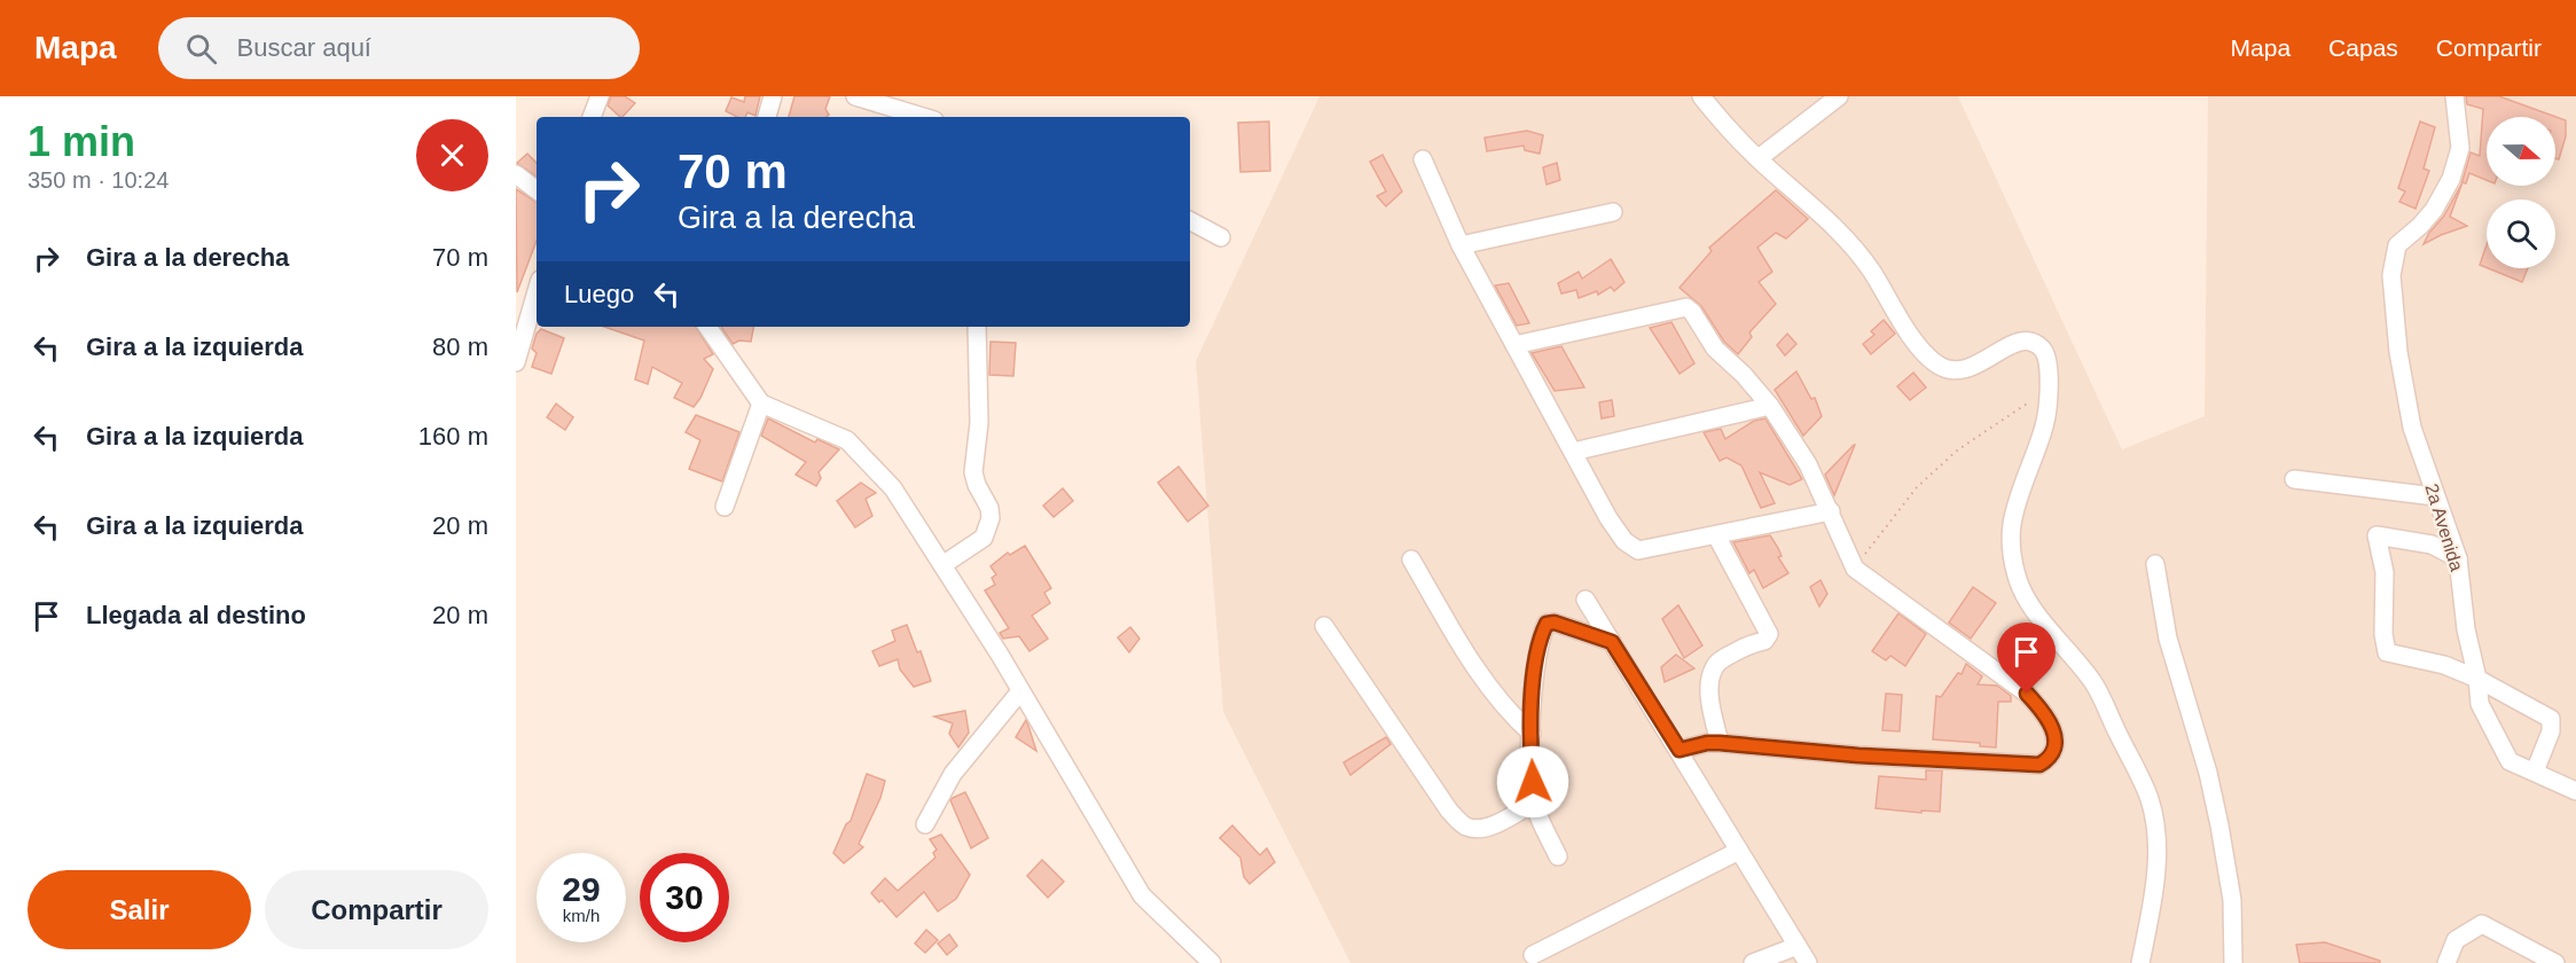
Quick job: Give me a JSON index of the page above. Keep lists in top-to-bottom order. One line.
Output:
{"streets":{"street":["2a Avenida"]},"north":"right","page":{"header":"Mapa","search":"Buscar aquí","nav":["Mapa","Capas","Compartir"],"heading":["1 min","350 m · 10:24"],"turn":["70 m","Gira a la derecha"],"list":[{"name":"Gira a la derecha","value":"70 m"},{"name":"Gira a la izquierda","value":"80 m"},{"name":"Gira a la izquierda","value":"160 m"},{"name":"Gira a la izquierda","value":"20 m"},{"name":"Llegada al destino","value":"20 m"}],"then":"Luego","speed":"29 km/h","limit":"30","buttons":["Salir","Compartir"]}}
